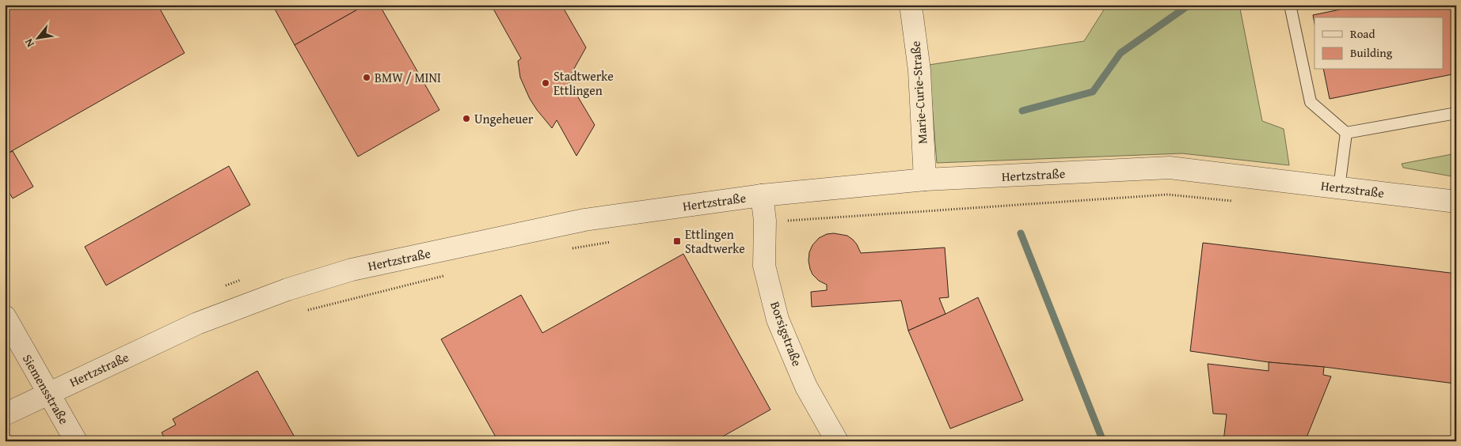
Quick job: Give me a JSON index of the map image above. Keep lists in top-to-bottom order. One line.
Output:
{"streets":{"street":["Marie-Curie-Straße","Hertzstraße","Borsigstraße","Siemensstraße"]},"crossings":[["Marie-Curie-Straße","Hertzstraße"],["Hertzstraße","Borsigstraße"],["Hertzstraße","Siemensstraße"]],"places":{"other":["BMW / MINI","Stadtwerke Ettlingen","Ungeheuer"],"transit":["Ettlingen Stadtwerke"]},"legend":["Road","Building"],"north":"bottom left"}
